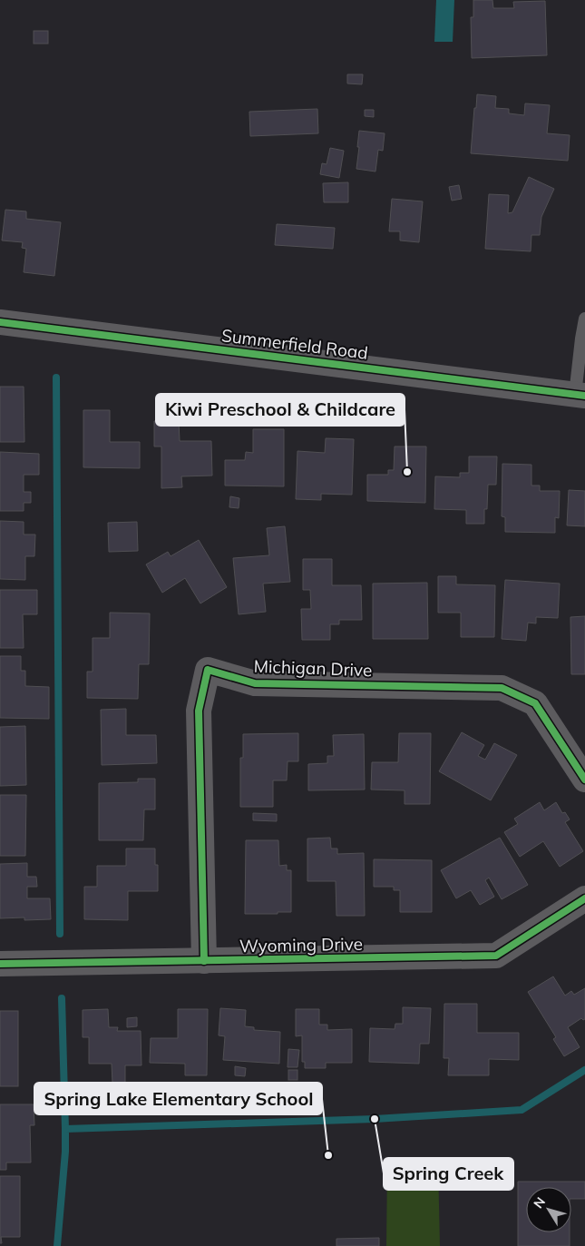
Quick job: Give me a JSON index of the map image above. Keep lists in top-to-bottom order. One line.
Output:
{"streets":{"street":["Summerfield Road","Michigan Drive","Wyoming Drive"]},"crossings":[["Michigan Drive","Wyoming Drive"]],"places":["Kiwi Preschool & Childcare","Spring Creek","Spring Lake Elementary School"],"north":"top left"}
